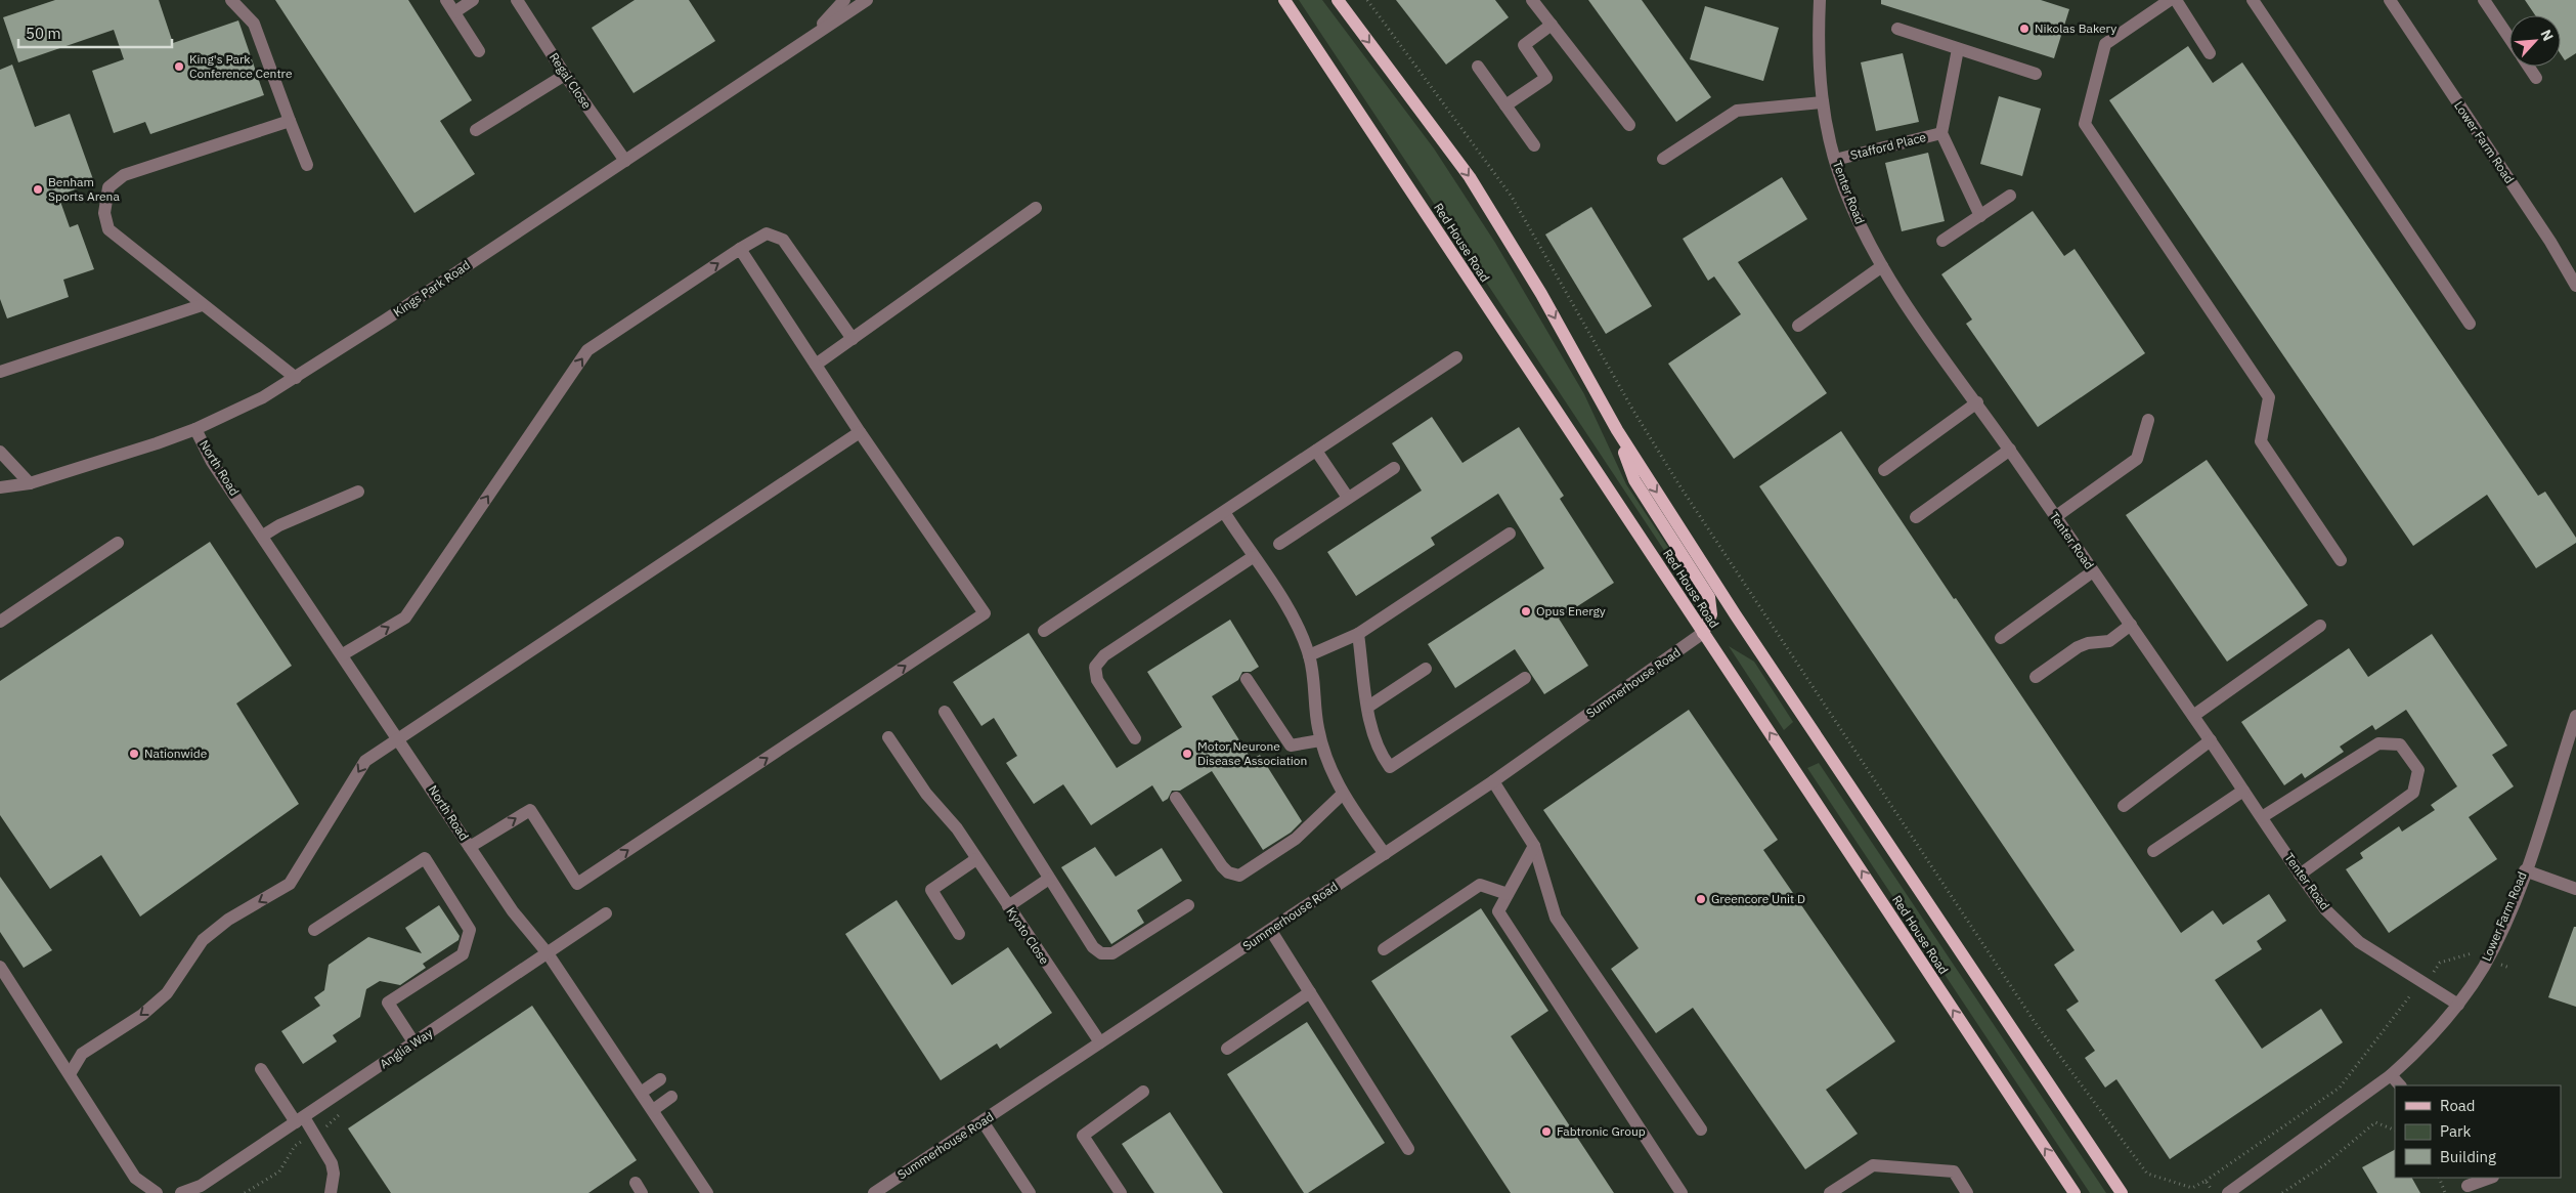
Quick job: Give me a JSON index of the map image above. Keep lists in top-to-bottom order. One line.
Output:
{"streets":{"main road":["Red House Road"],"street":["Regal Close","Lower Farm Road","Stafford Place","Tenter Road","Kings Park Road","North Road","Summerhouse Road","Kyoto Close","Anglia Way"]},"crossings":[["Regal Close","Kings Park Road"],["Lower Farm Road","Tenter Road"],["Stafford Place","Tenter Road"],["Red House Road","Summerhouse Road"],["Kings Park Road","North Road"],["North Road","Anglia Way"],["Summerhouse Road","Kyoto Close"]],"places":["Nikolas Bakery","King's Park Conference Centre","Benham Sports Arena","Opus Energy","Nationwide","Motor Neurone Disease Association","Greencore Unit D","Fabtronic Group"],"legend":["Road","Park","Building"],"scale_bar":"50 m","north":"top right"}
